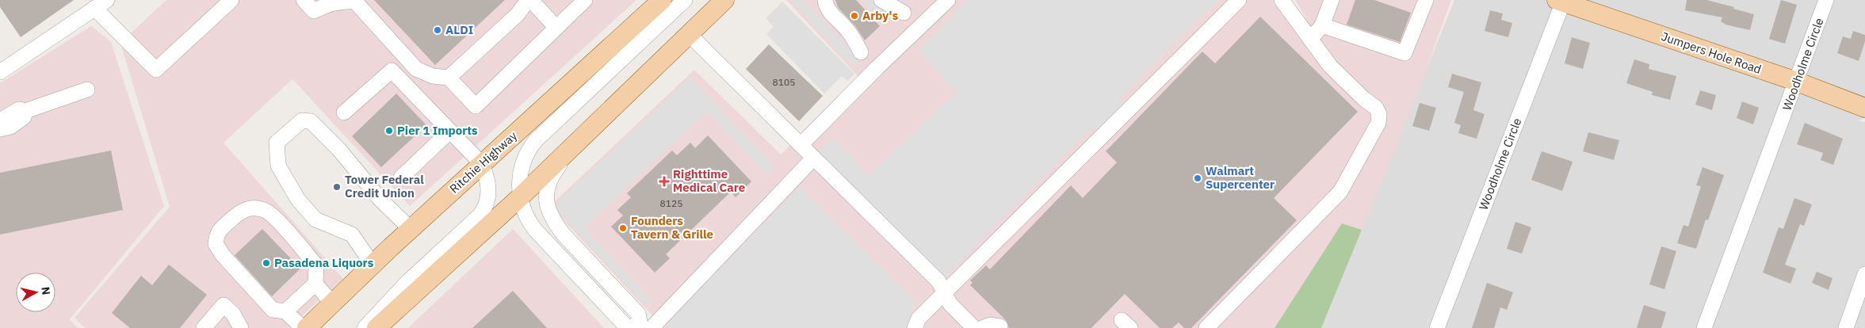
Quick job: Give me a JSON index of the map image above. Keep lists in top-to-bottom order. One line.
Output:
{"streets":{"main road":["Jumpers Hole Road","Ritchie Highway"],"street":["Woodholme Circle"]},"crossings":[["Jumpers Hole Road","Woodholme Circle"]],"places":{"other":["Arby's","ALDI","Pier 1 Imports","Walmart Supercenter","Tower Federal Credit Union","Founders Tavern & Grille","Pasadena Liquors"],"health":["Righttime Medical Care"]},"house_numbers":["8105","8125"],"north":"right"}
